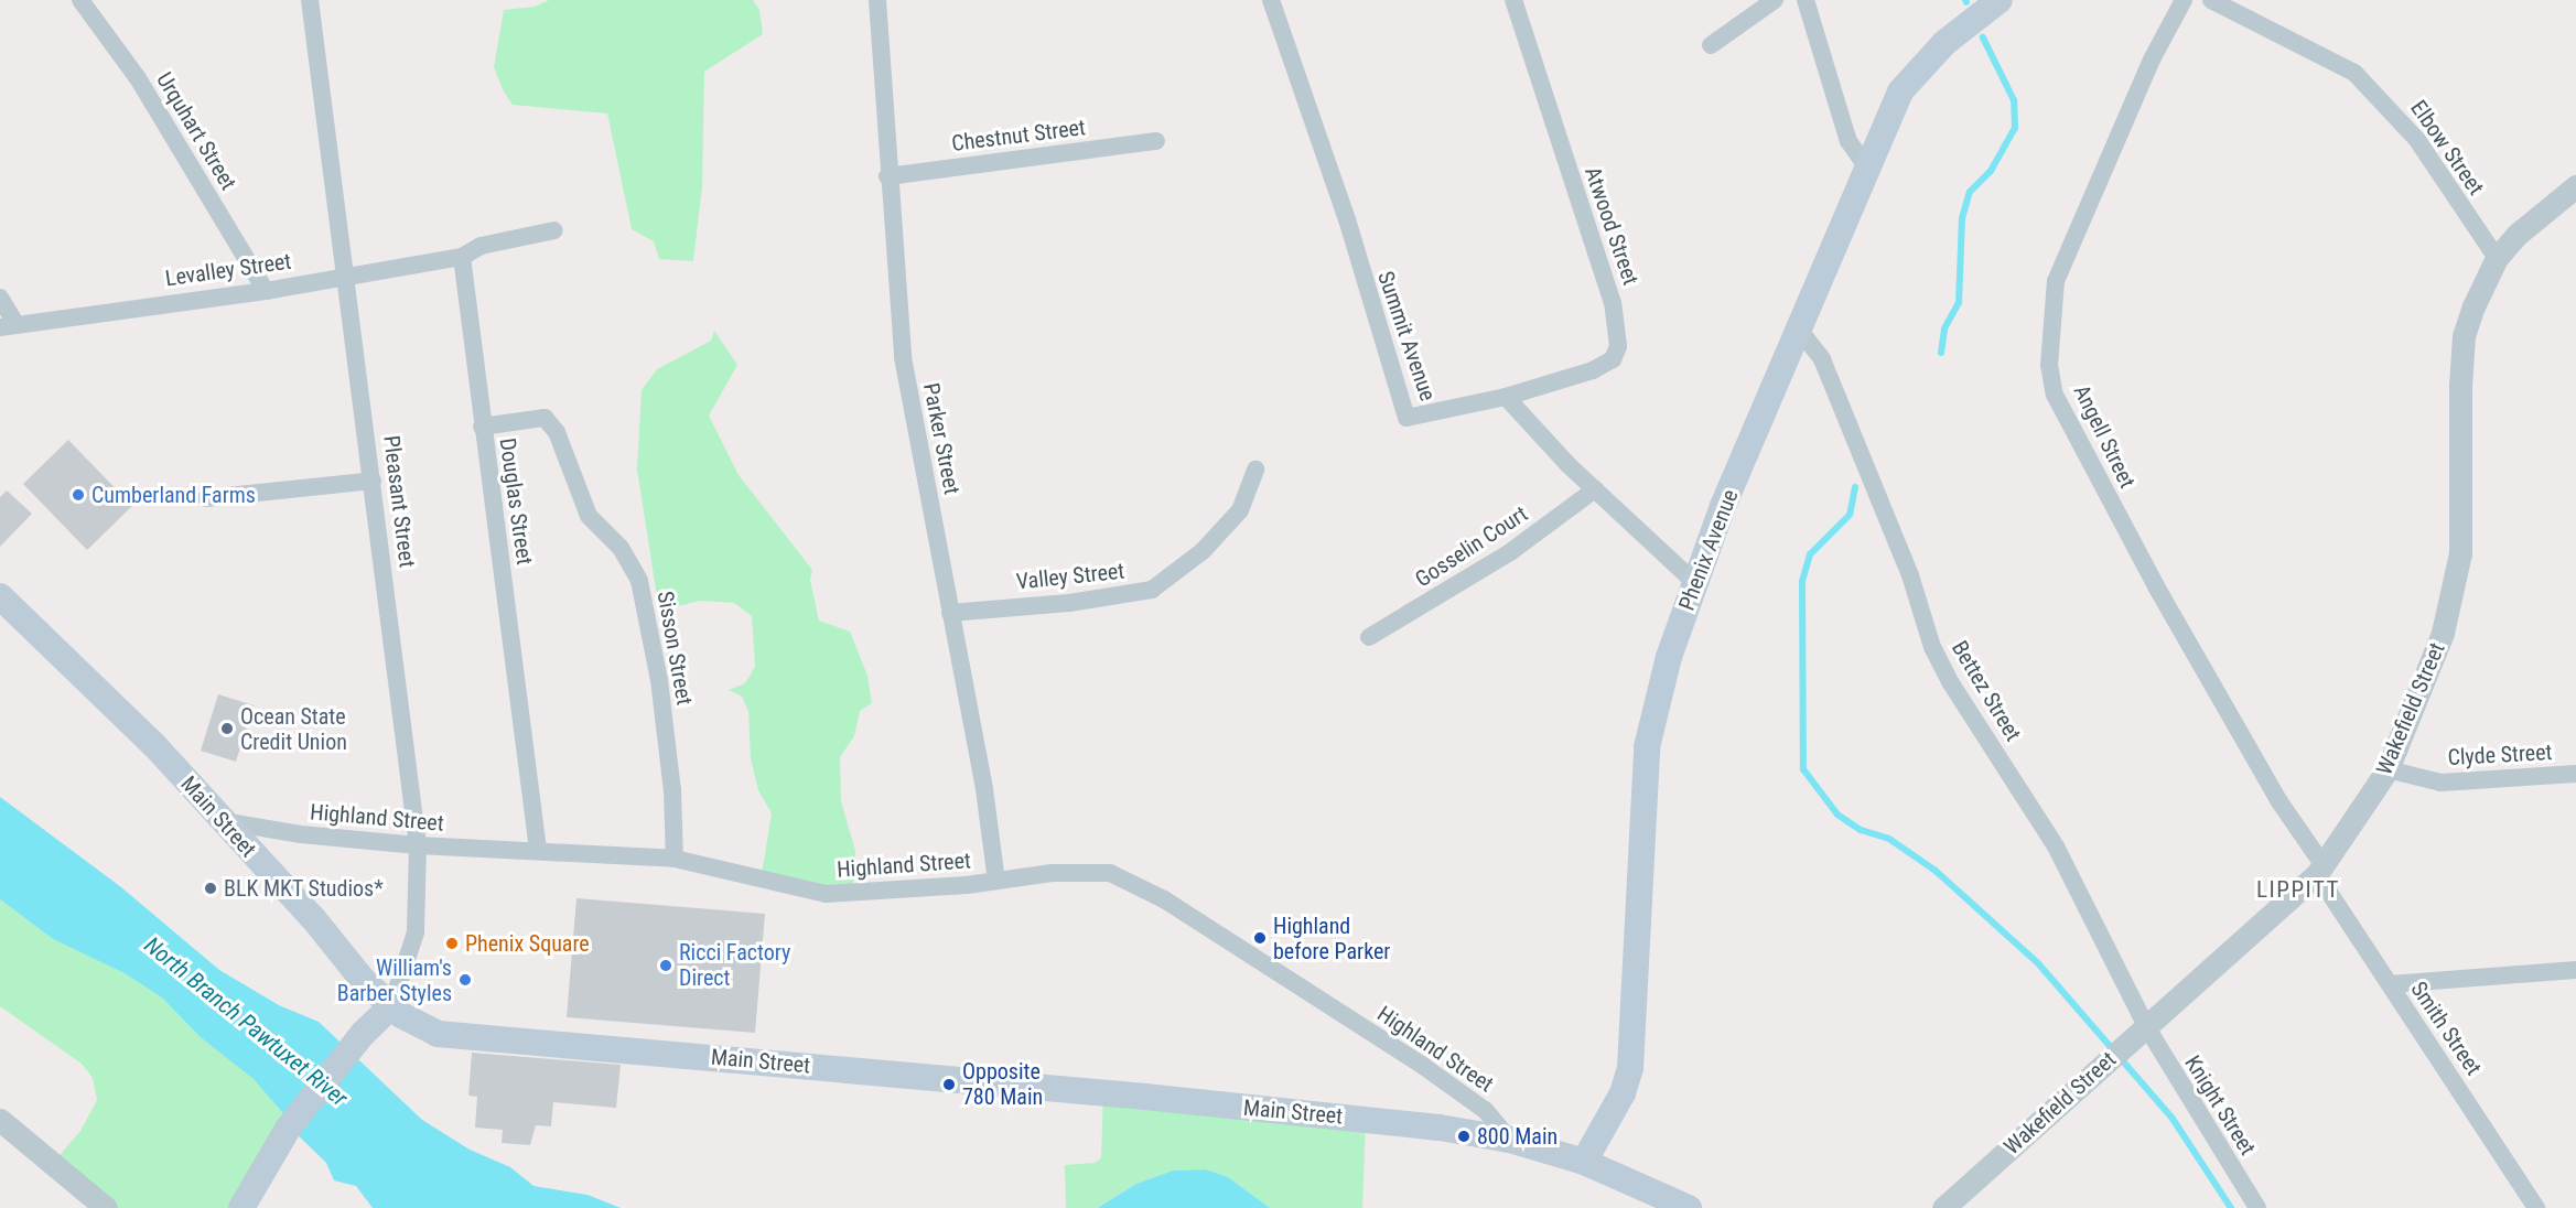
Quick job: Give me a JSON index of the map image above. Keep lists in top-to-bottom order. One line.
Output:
{"streets":{"main road":["Phenix Avenue","Main Street"],"street":["Urquhart Street","Chestnut Street","Elbow Street","Atwood Street","Levalley Street","Summit Avenue","Angell Street","Parker Street","Pleasant Street","Douglas Street","Gosselin Court","Valley Street","Sisson Street","Bettez Street","Wakefield Street","Clyde Street","Highland Street","Smith Street","Knight Street"]},"crossings":[["Urquhart Street","Levalley Street"],["Chestnut Street","Parker Street"],["Elbow Street","Wakefield Street"],["Atwood Street","Summit Avenue"],["Levalley Street","Pleasant Street"],["Levalley Street","Douglas Street"],["Angell Street","Wakefield Street"],["Angell Street","Smith Street"],["Parker Street","Valley Street"],["Parker Street","Highland Street"],["Pleasant Street","Main Street"],["Pleasant Street","Highland Street"],["Douglas Street","Sisson Street"],["Douglas Street","Highland Street"],["Phenix Avenue","Bettez Street"],["Phenix Avenue","Main Street"],["Sisson Street","Highland Street"],["Bettez Street","Wakefield Street"],["Bettez Street","Knight Street"],["Wakefield Street","Clyde Street"],["Wakefield Street","Smith Street"],["Wakefield Street","Knight Street"],["Main Street","Highland Street"]],"districts":["LIPPITT"],"water":["North Branch Pawtuxet River"],"places":["Cumberland Farms","Ocean State Credit Union","BLK MKT Studios*","Highland before Parker","Phenix Square","Ricci Factory Direct","William's Barber Styles","Opposite 780 Main","800 Main"]}
